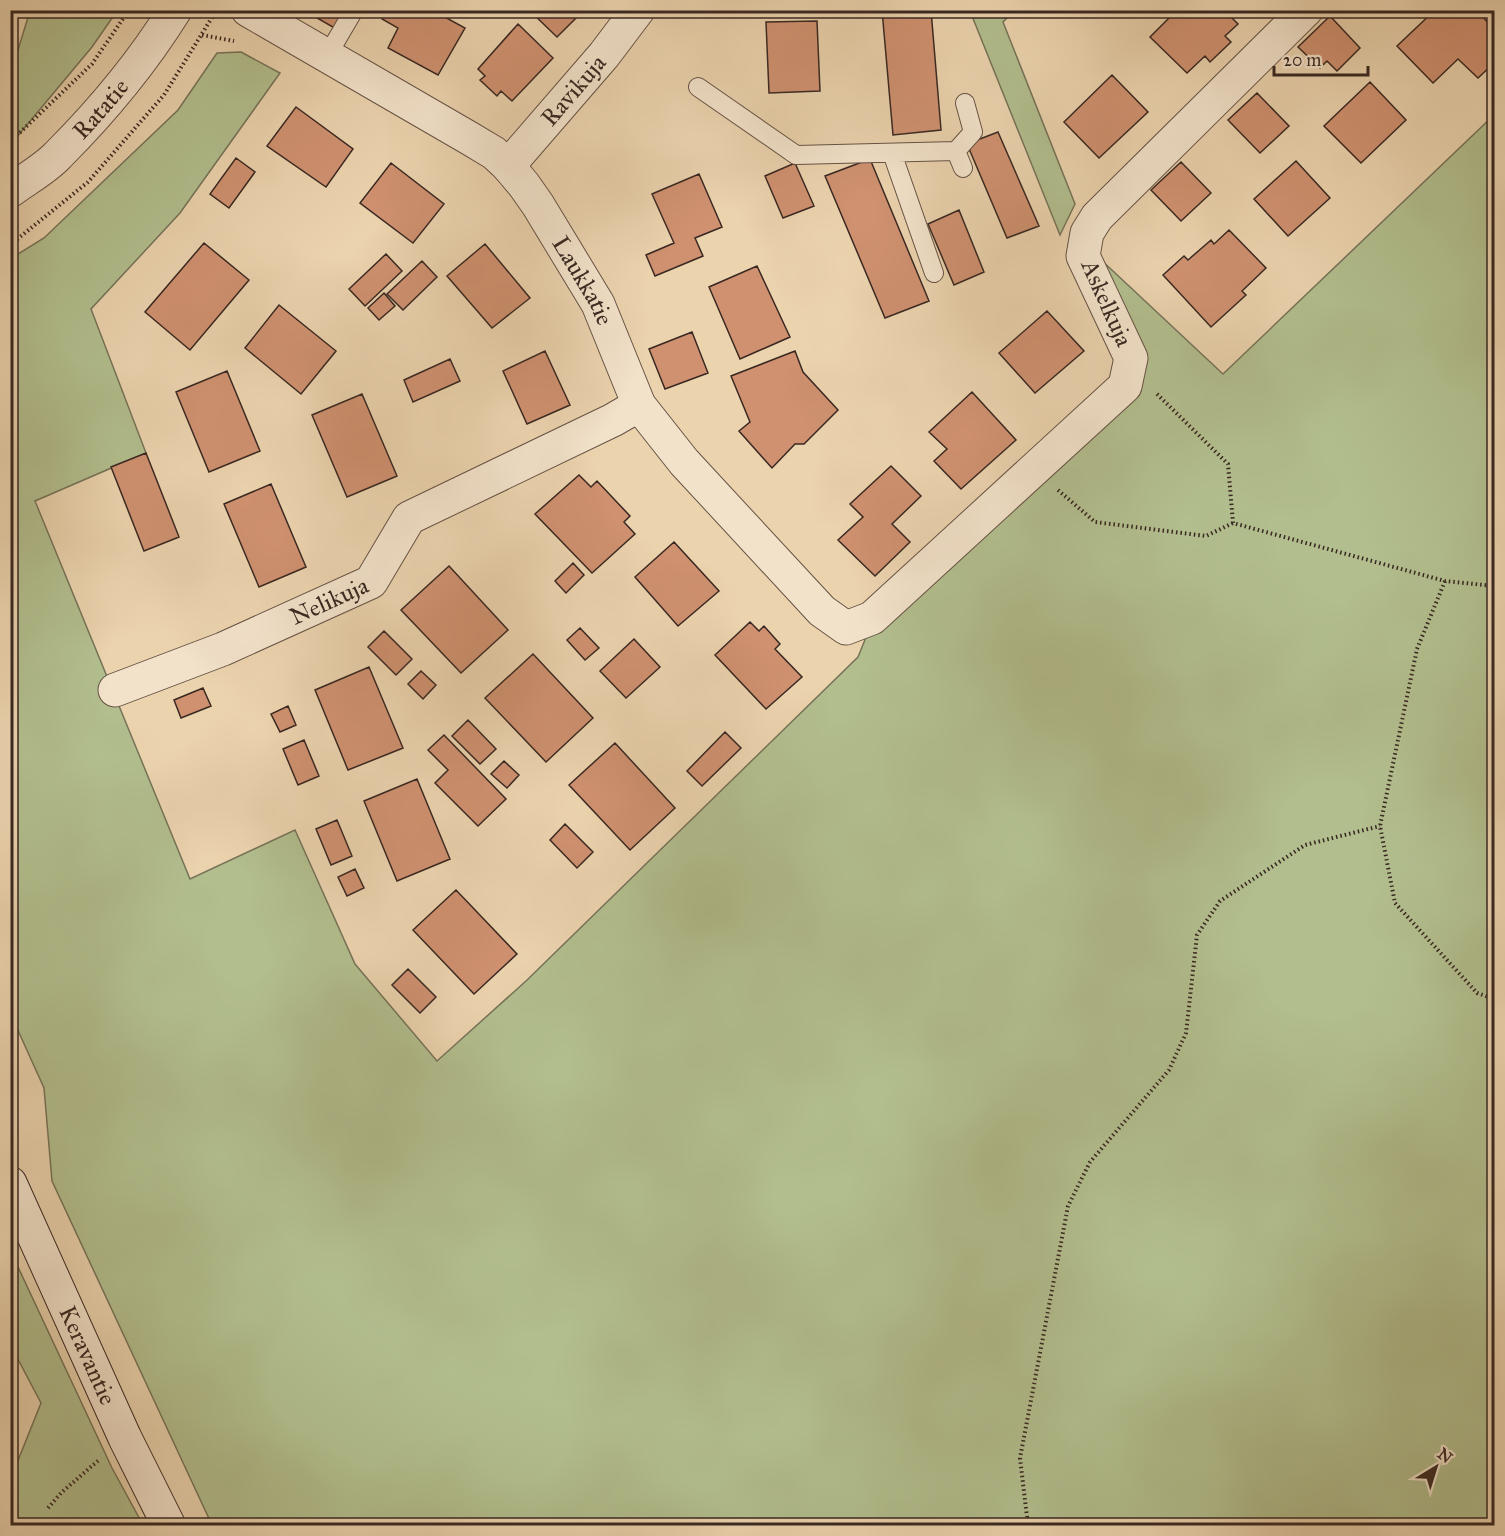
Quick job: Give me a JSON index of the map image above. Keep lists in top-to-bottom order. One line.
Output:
{"streets":{"street":["Ravikuja","Ratatie","Laukkatie","Askelkuja","Nelikuja","Keravantie"]},"crossings":[["Ravikuja","Laukkatie"],["Laukkatie","Askelkuja"],["Laukkatie","Nelikuja"]],"scale_bar":"20 m","north":"top right"}
